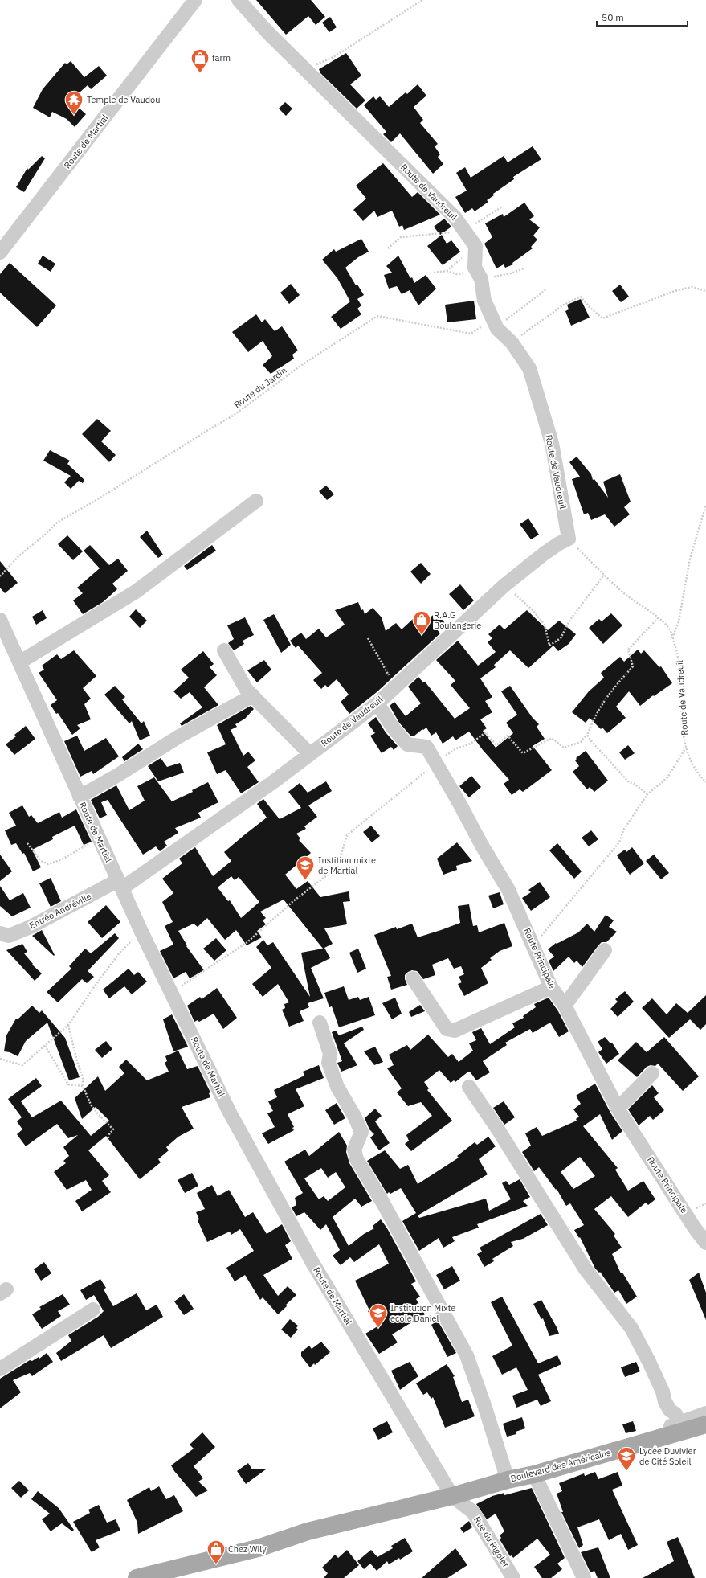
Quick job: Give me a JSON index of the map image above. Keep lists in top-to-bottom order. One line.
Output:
{"streets":{"main road":["Boulevard des Américains"],"street":["Route de Martial","Route de Vaudreuil","Entrée Andréville","Route Principale","Rue du Rigolet"],"path":["Route du Jardin"]},"crossings":[["Route de Martial","Route de Vaudreuil"],["Route de Martial","Entrée Andréville"],["Route de Martial","Boulevard des Américains"],["Route de Martial","Rue du Rigolet"],["Route de Vaudreuil","Route du Jardin"],["Route de Vaudreuil","Entrée Andréville"],["Route de Vaudreuil","Route Principale"],["Boulevard des Américains","Rue du Rigolet"]],"places":{"shop":["farm","R.A.G Boulangerie","Chez Wily"],"temple":["Temple de Vaudou"],"school or university":["Instition mixte de Martial","Institution Mixte ecole Daniel","Lycée Duvivier de Cité Soleil"]},"scale_bar":"50 m"}
